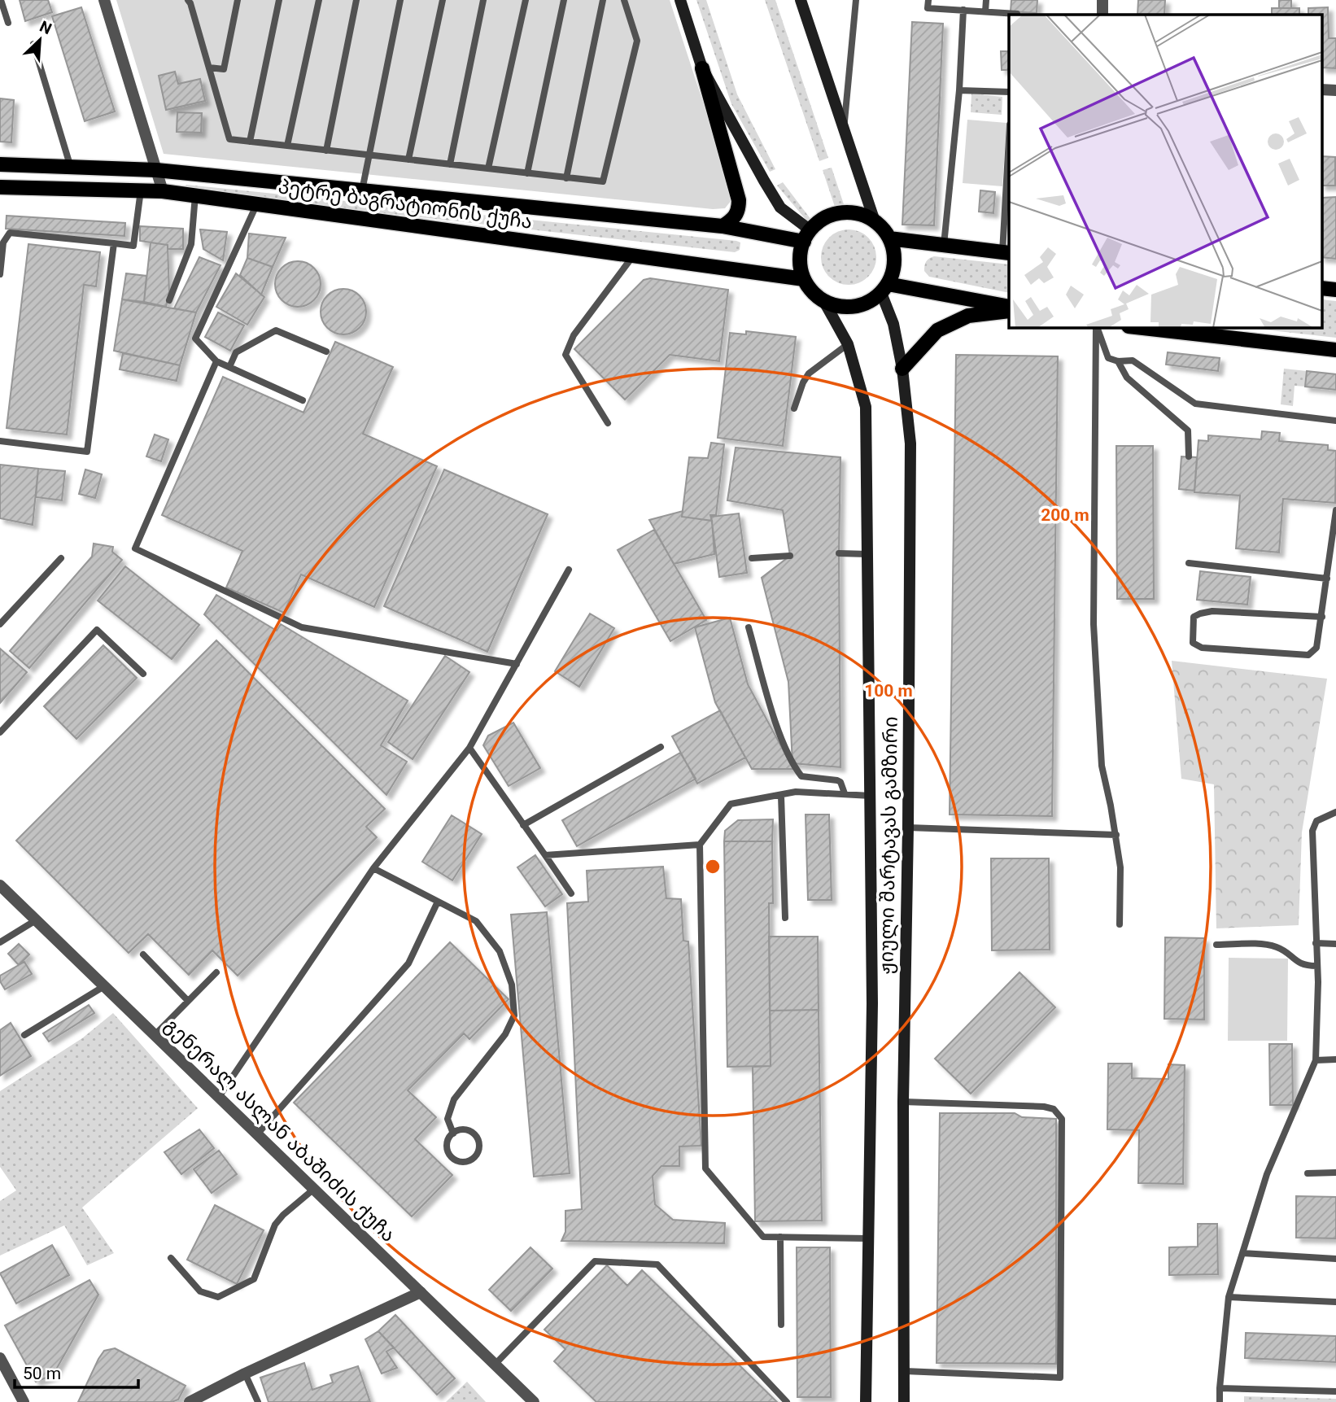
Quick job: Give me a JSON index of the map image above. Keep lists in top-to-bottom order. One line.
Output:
{"streets":{"main road":["პეტრე ბაგრატიონის ქუჩა","ჟიული შარტავას გამზირი"],"street":["გენერალ ასლან აბაშიძის ქუჩა"]},"crossings":[["პეტრე ბაგრატიონის ქუჩა","ჟიული შარტავას გამზირი"]],"scale_bar":"50 m","north":"top right","rings":["200 m","100 m"]}
